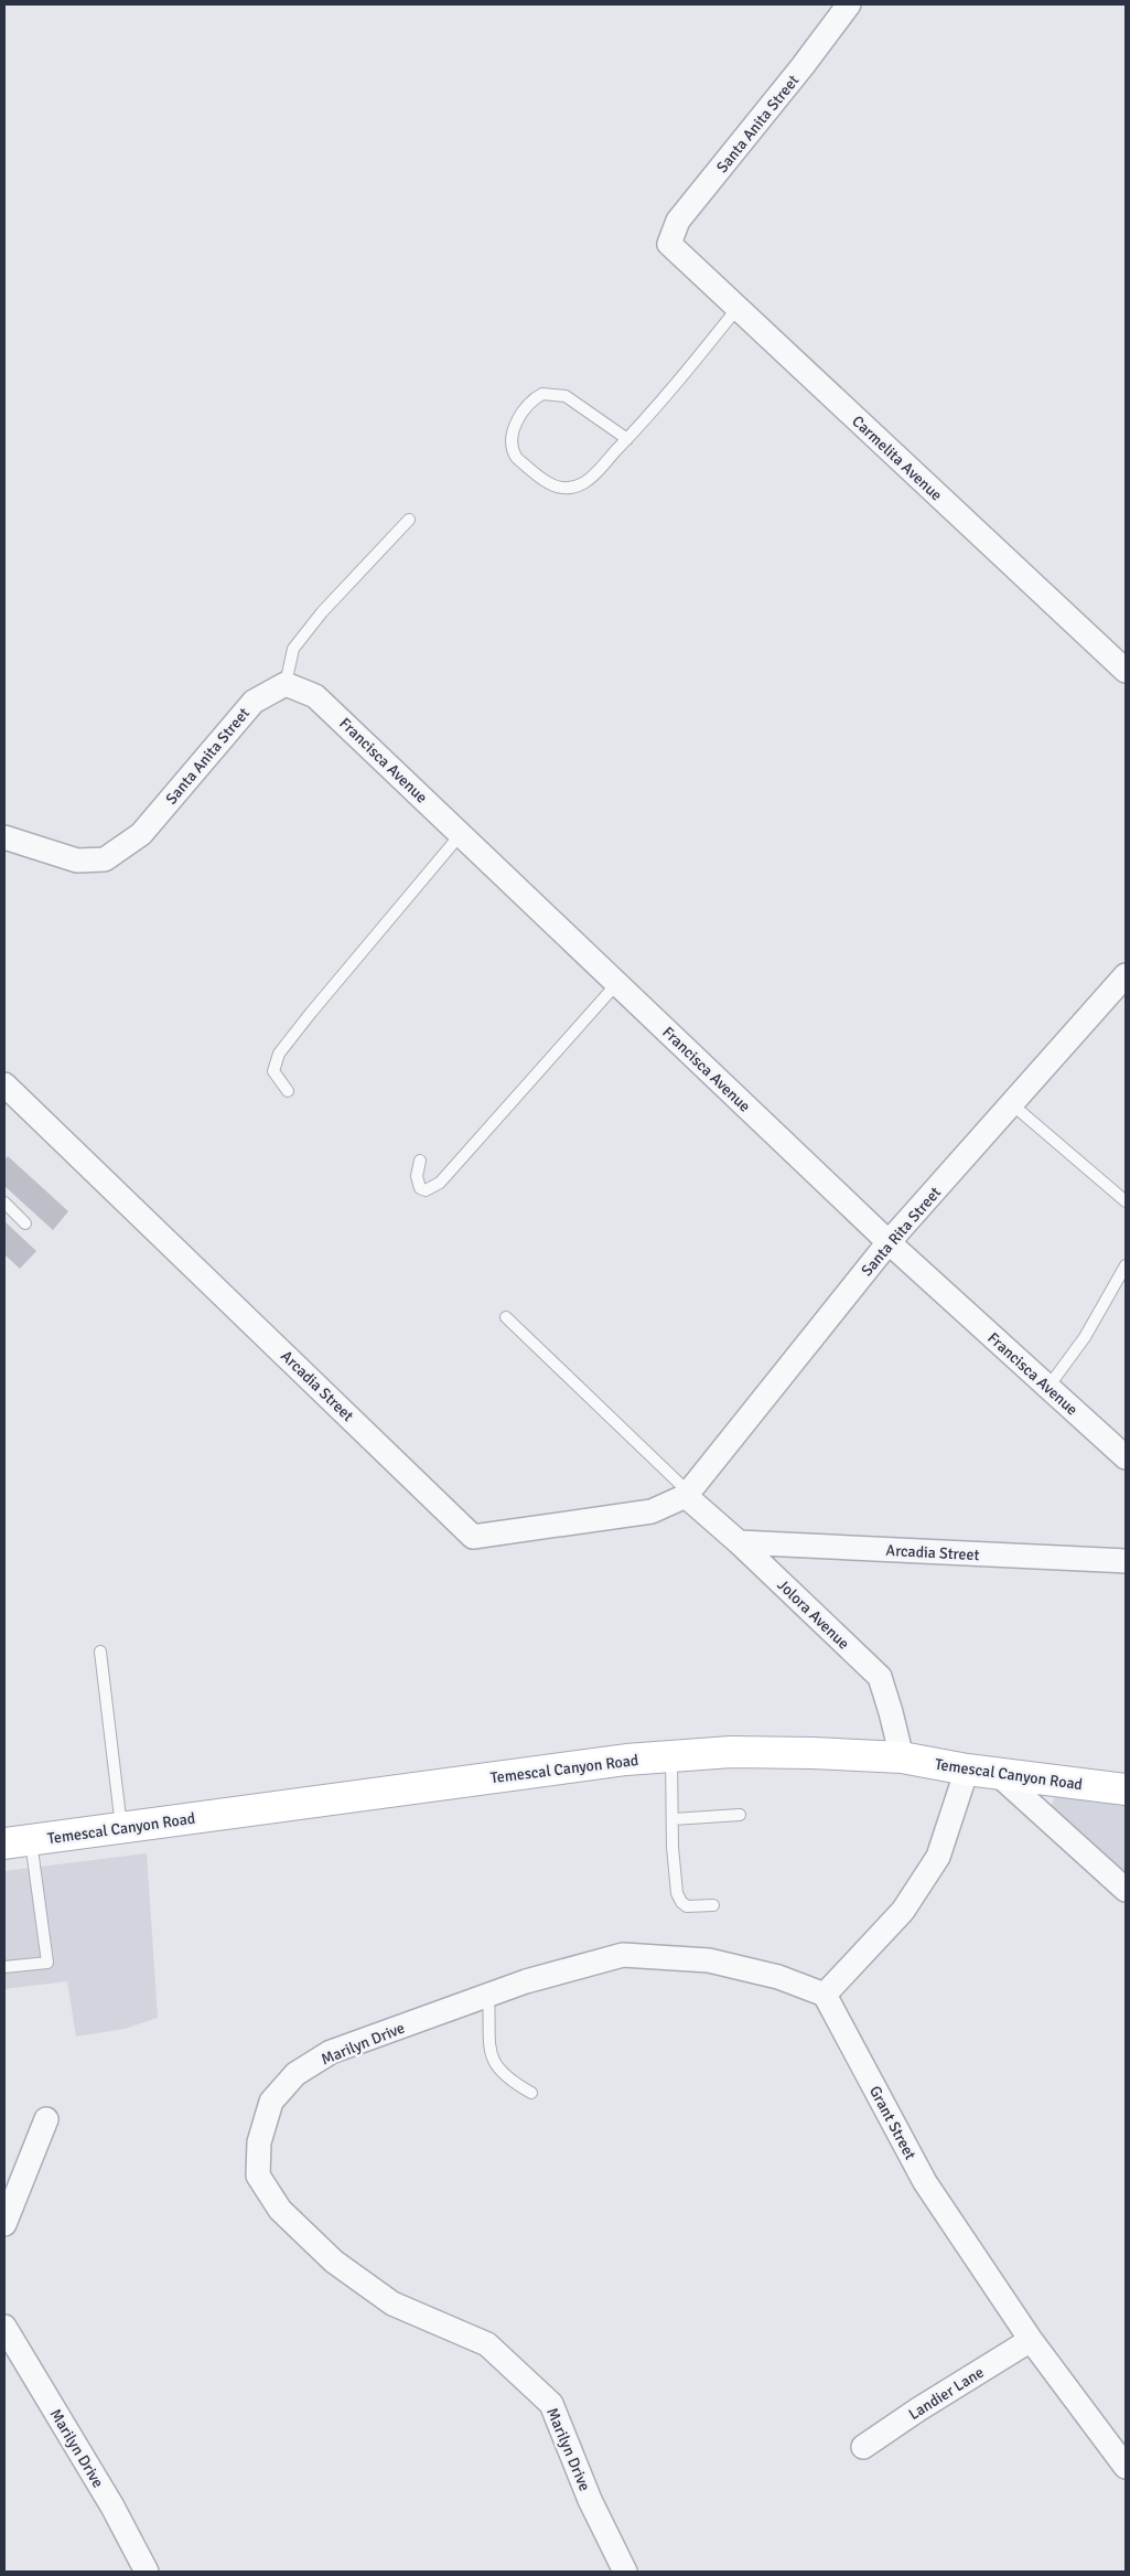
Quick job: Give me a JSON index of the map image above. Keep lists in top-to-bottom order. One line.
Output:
{"streets":{"main road":["Temescal Canyon Road"],"street":["Santa Anita Street","Carmelita Avenue","Francisca Avenue","Santa Rita Street","Arcadia Street","Jolora Avenue","Marilyn Drive","Grant Street","Landier Lane"]},"crossings":[["Santa Anita Street","Carmelita Avenue"],["Santa Anita Street","Francisca Avenue"],["Francisca Avenue","Santa Rita Street"],["Santa Rita Street","Arcadia Street"],["Santa Rita Street","Jolora Avenue"],["Arcadia Street","Jolora Avenue"],["Jolora Avenue","Temescal Canyon Road"],["Marilyn Drive","Grant Street"],["Grant Street","Landier Lane"]]}
